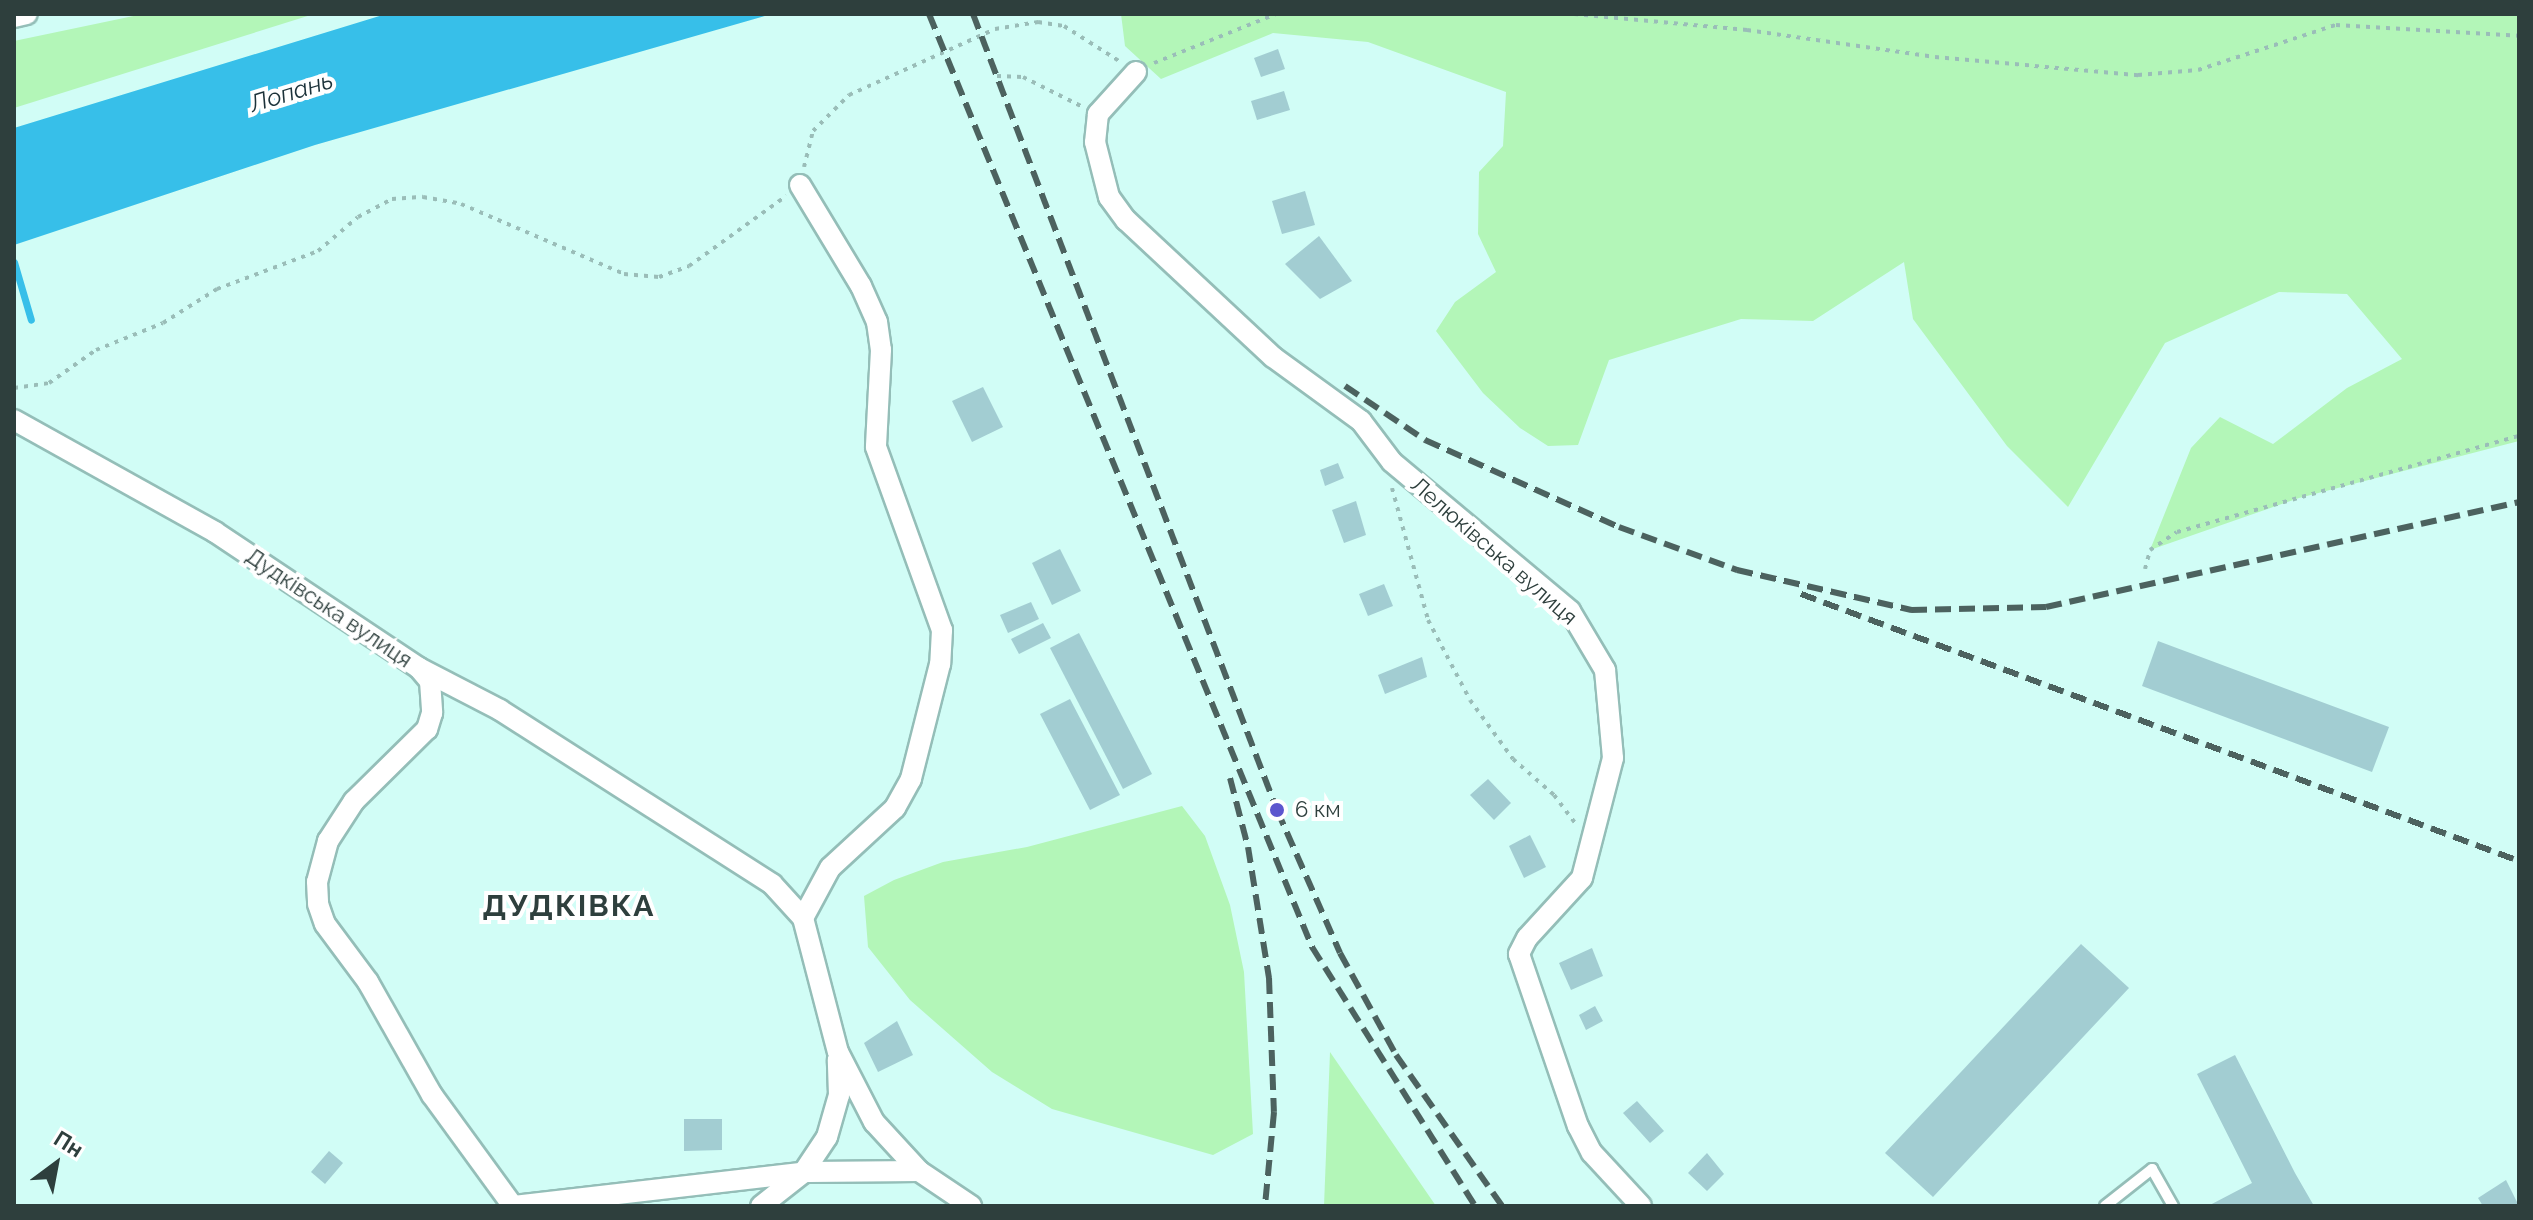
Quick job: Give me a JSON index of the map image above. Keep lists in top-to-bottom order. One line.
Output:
{"streets":{"street":["Лелюківська вулиця","Дудківська вулиця"]},"districts":["ДУДКІВКА"],"water":["Лопань"],"places":["6 км"],"north":"top right"}
